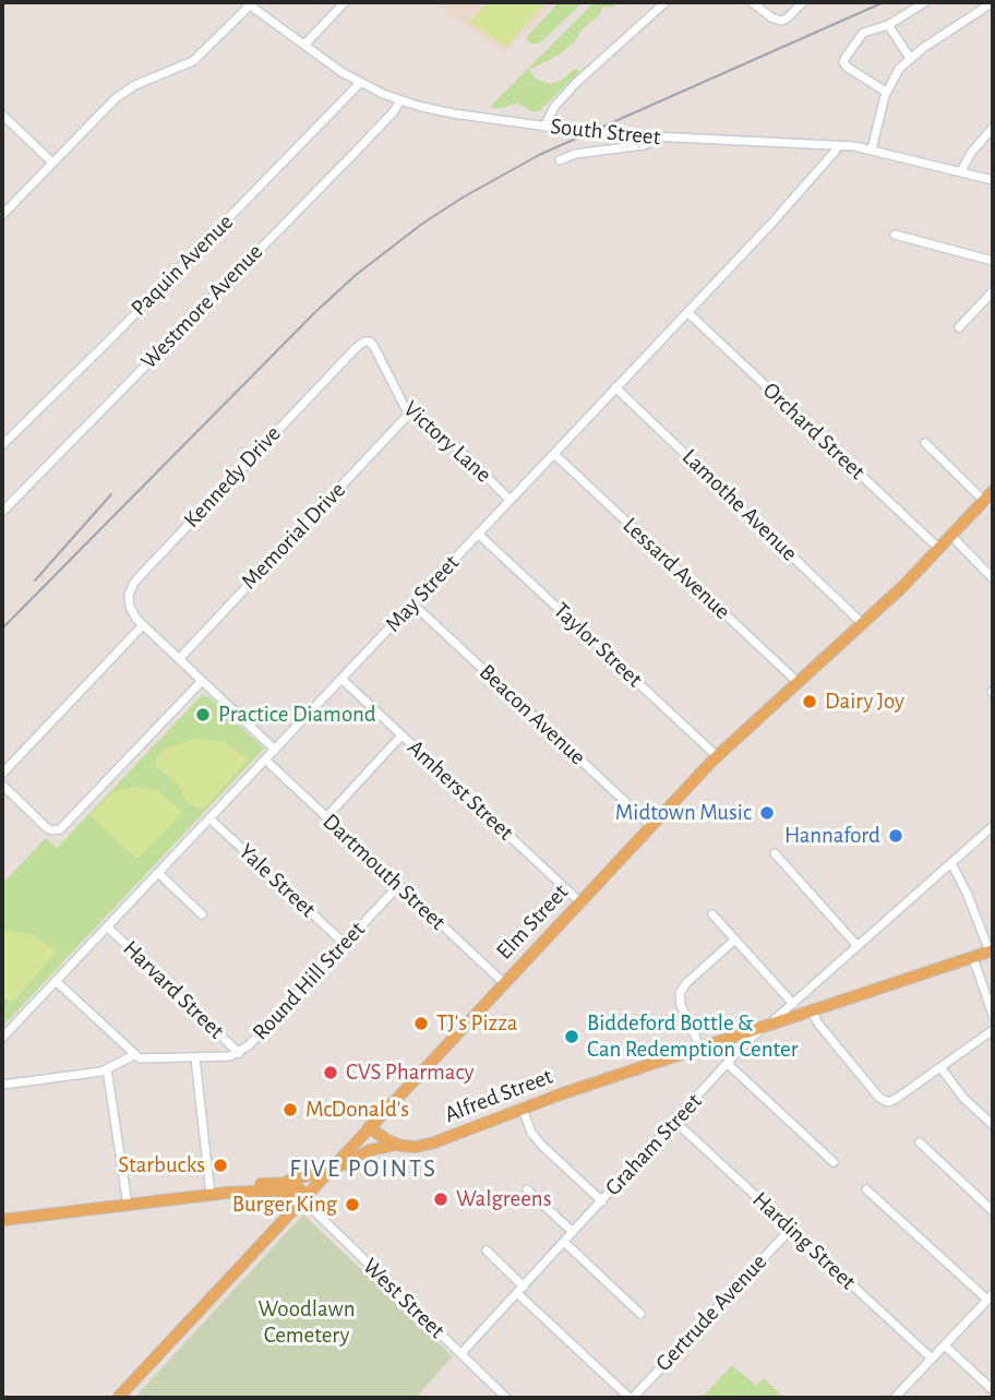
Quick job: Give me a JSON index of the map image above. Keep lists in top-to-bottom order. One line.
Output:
{"streets":{"main road":["Elm Street","Alfred Street"],"street":["South Street","Paquin Avenue","Westmore Avenue","Orchard Street","Victory Lane","Kennedy Drive","Lamothe Avenue","Memorial Drive","Lessard Avenue","May Street","Taylor Street","Beacon Avenue","Amherst Street","Dartmouth Street","Yale Street","Round Hill Street","Harvard Street","Graham Street","Harding Street","West Street","Gertrude Avenue"]},"crossings":[["South Street","Paquin Avenue"],["South Street","Westmore Avenue"],["South Street","May Street"],["Orchard Street","May Street"],["Orchard Street","Elm Street"],["Victory Lane","Kennedy Drive"],["Victory Lane","Memorial Drive"],["Victory Lane","May Street"],["Lamothe Avenue","May Street"],["Lamothe Avenue","Elm Street"],["Lessard Avenue","May Street"],["Lessard Avenue","Elm Street"],["May Street","Taylor Street"],["May Street","Beacon Avenue"],["May Street","Amherst Street"],["May Street","Dartmouth Street"],["May Street","Yale Street"],["May Street","Harvard Street"],["Taylor Street","Elm Street"],["Beacon Avenue","Elm Street"],["Amherst Street","Elm Street"],["Dartmouth Street","Elm Street"],["Dartmouth Street","Round Hill Street"],["Yale Street","Round Hill Street"],["Elm Street","Alfred Street"],["Elm Street","West Street"],["Round Hill Street","Harvard Street"],["Alfred Street","Graham Street"],["Graham Street","Harding Street"],["Graham Street","West Street"],["Harding Street","Gertrude Avenue"]],"districts":["FIVE POINTS"],"parks":["Woodlawn Cemetery"],"places":["Dairy Joy","Practice Diamond","Midtown Music","Hannaford","TJ's Pizza","Biddeford Bottle & Can Redemption Center","CVS Pharmacy","McDonald's","Starbucks","Walgreens","Burger King"]}
